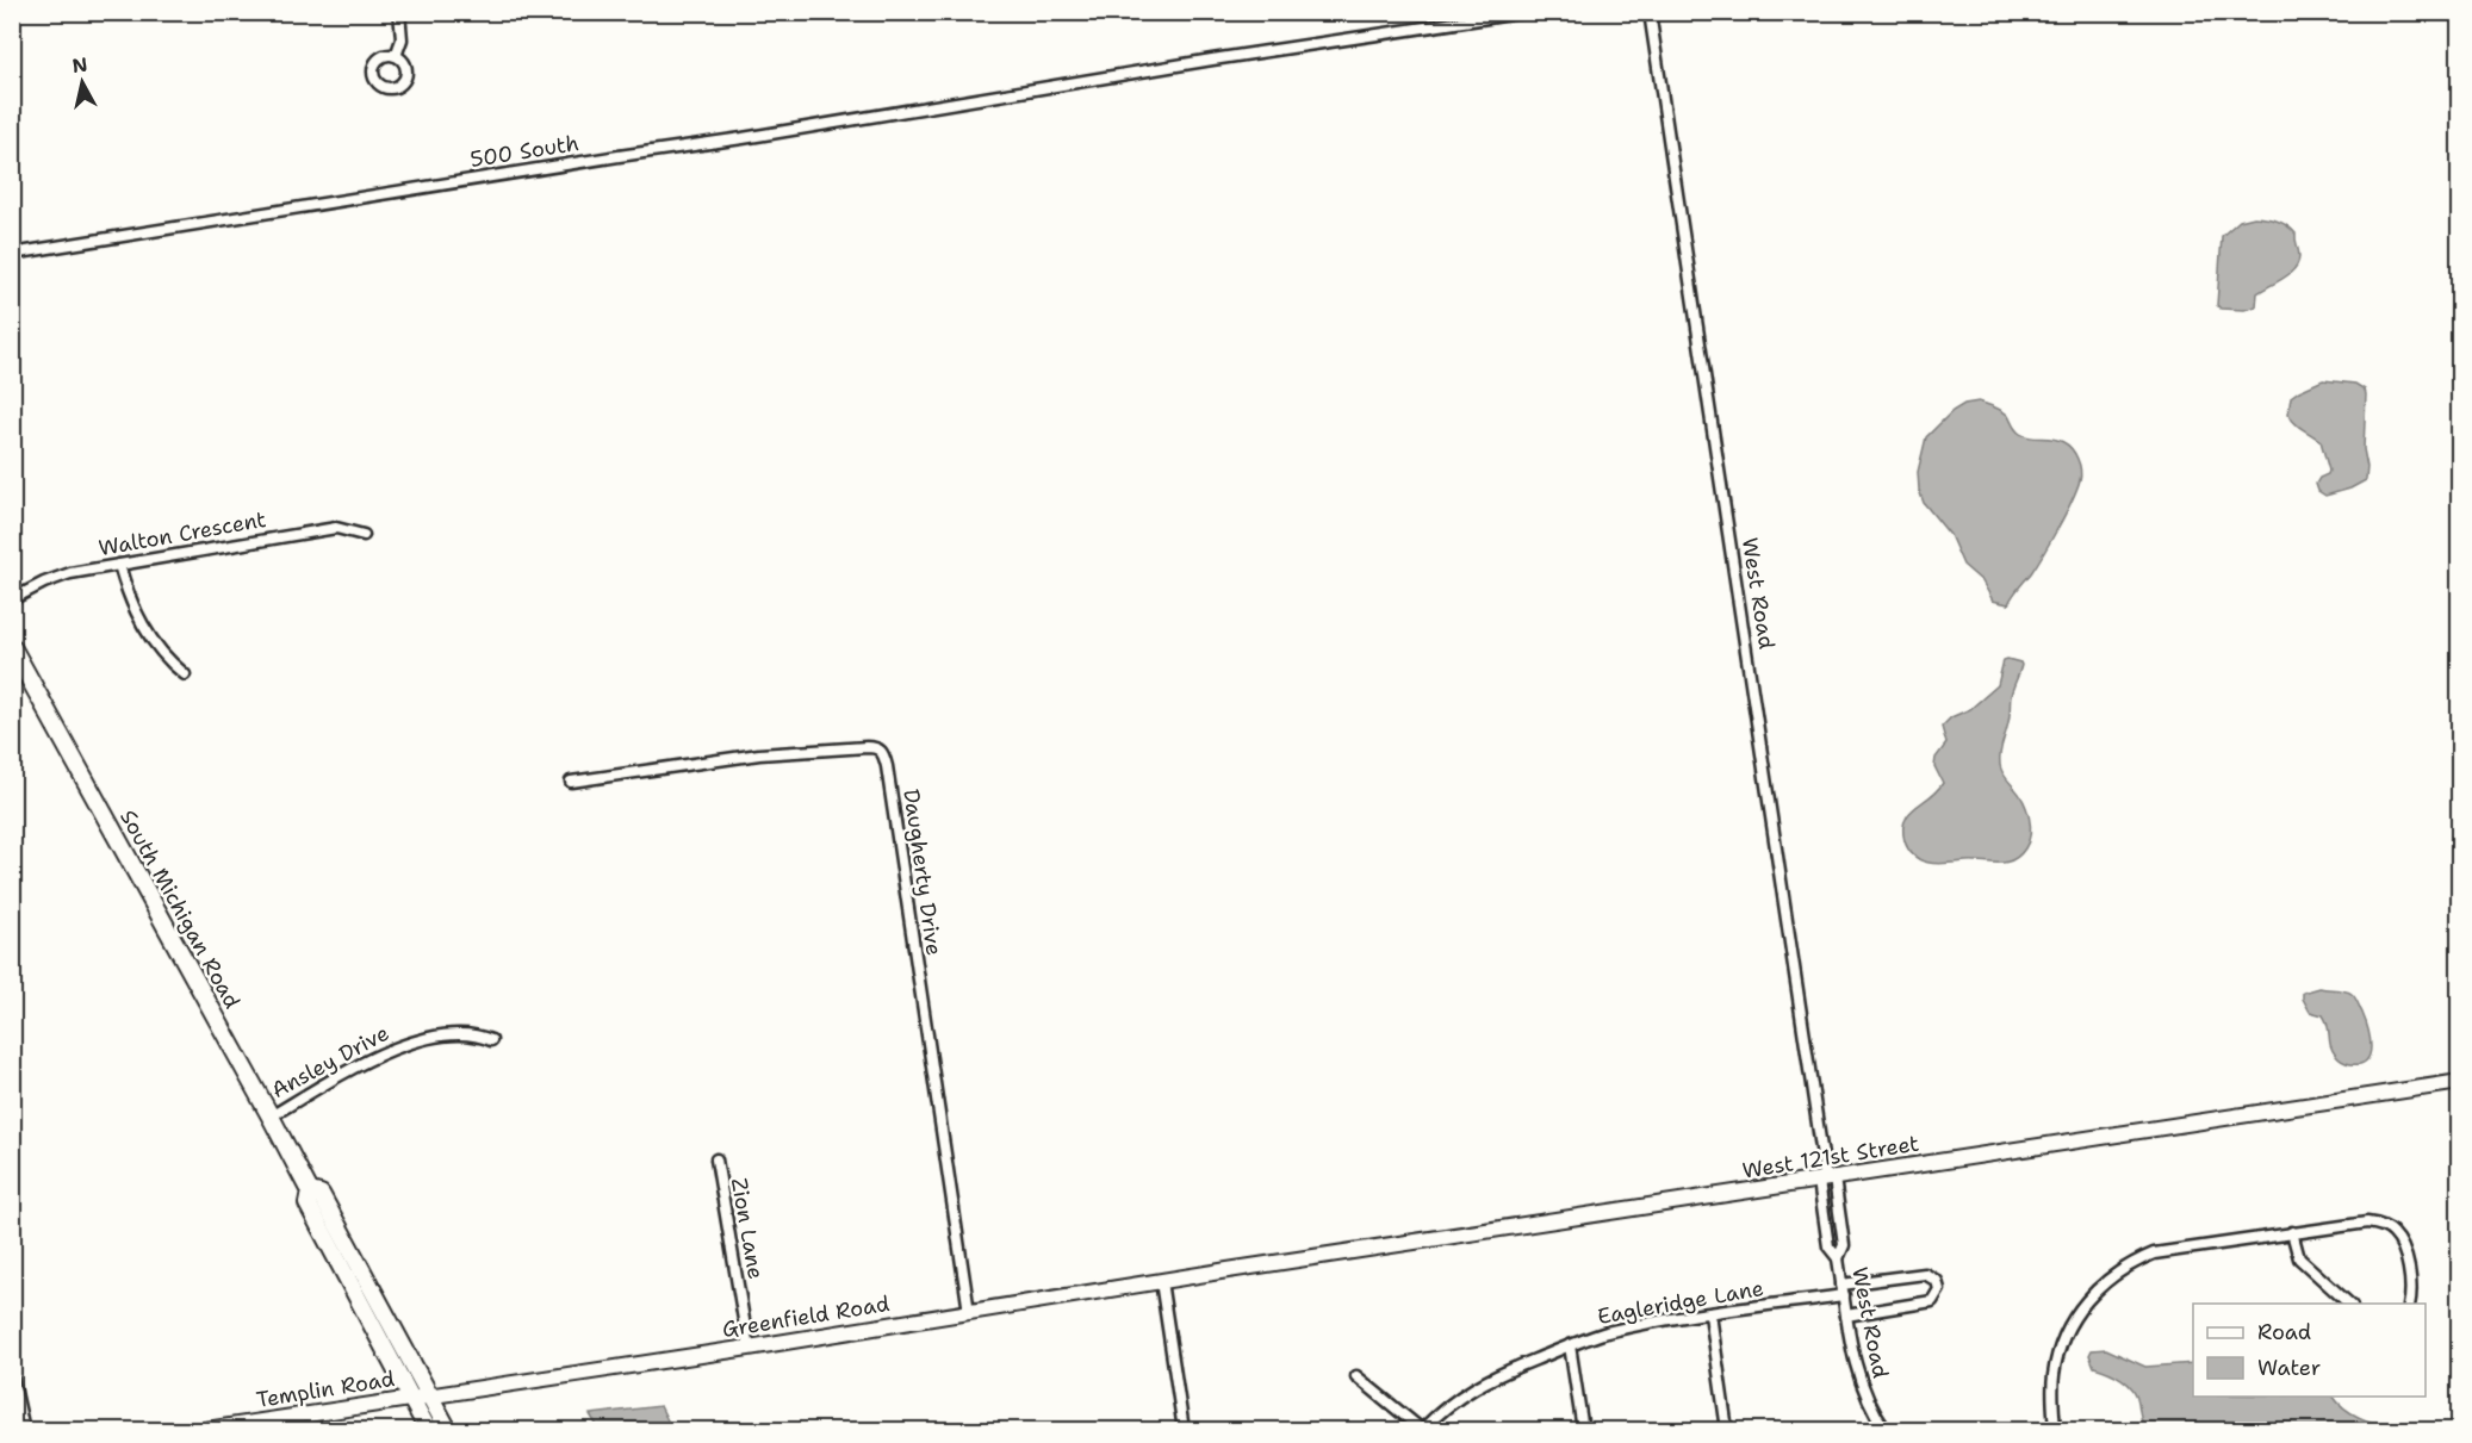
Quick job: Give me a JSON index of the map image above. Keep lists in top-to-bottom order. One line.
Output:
{"streets":{"main road":["South Michigan Road"],"street":["500 South","Walton Crescent","West Road","Daugherty Drive","Ansley Drive","West 121st Street","Zion Lane","Eagleridge Lane","Greenfield Road","Templin Road"]},"crossings":[["West Road","West 121st Street"],["West Road","Eagleridge Lane"],["Daugherty Drive","Greenfield Road"],["South Michigan Road","Ansley Drive"],["South Michigan Road","Greenfield Road"],["South Michigan Road","Templin Road"],["West 121st Street","Greenfield Road"],["Zion Lane","Greenfield Road"],["Greenfield Road","Templin Road"]],"legend":["Road","Water"],"north":"top"}
